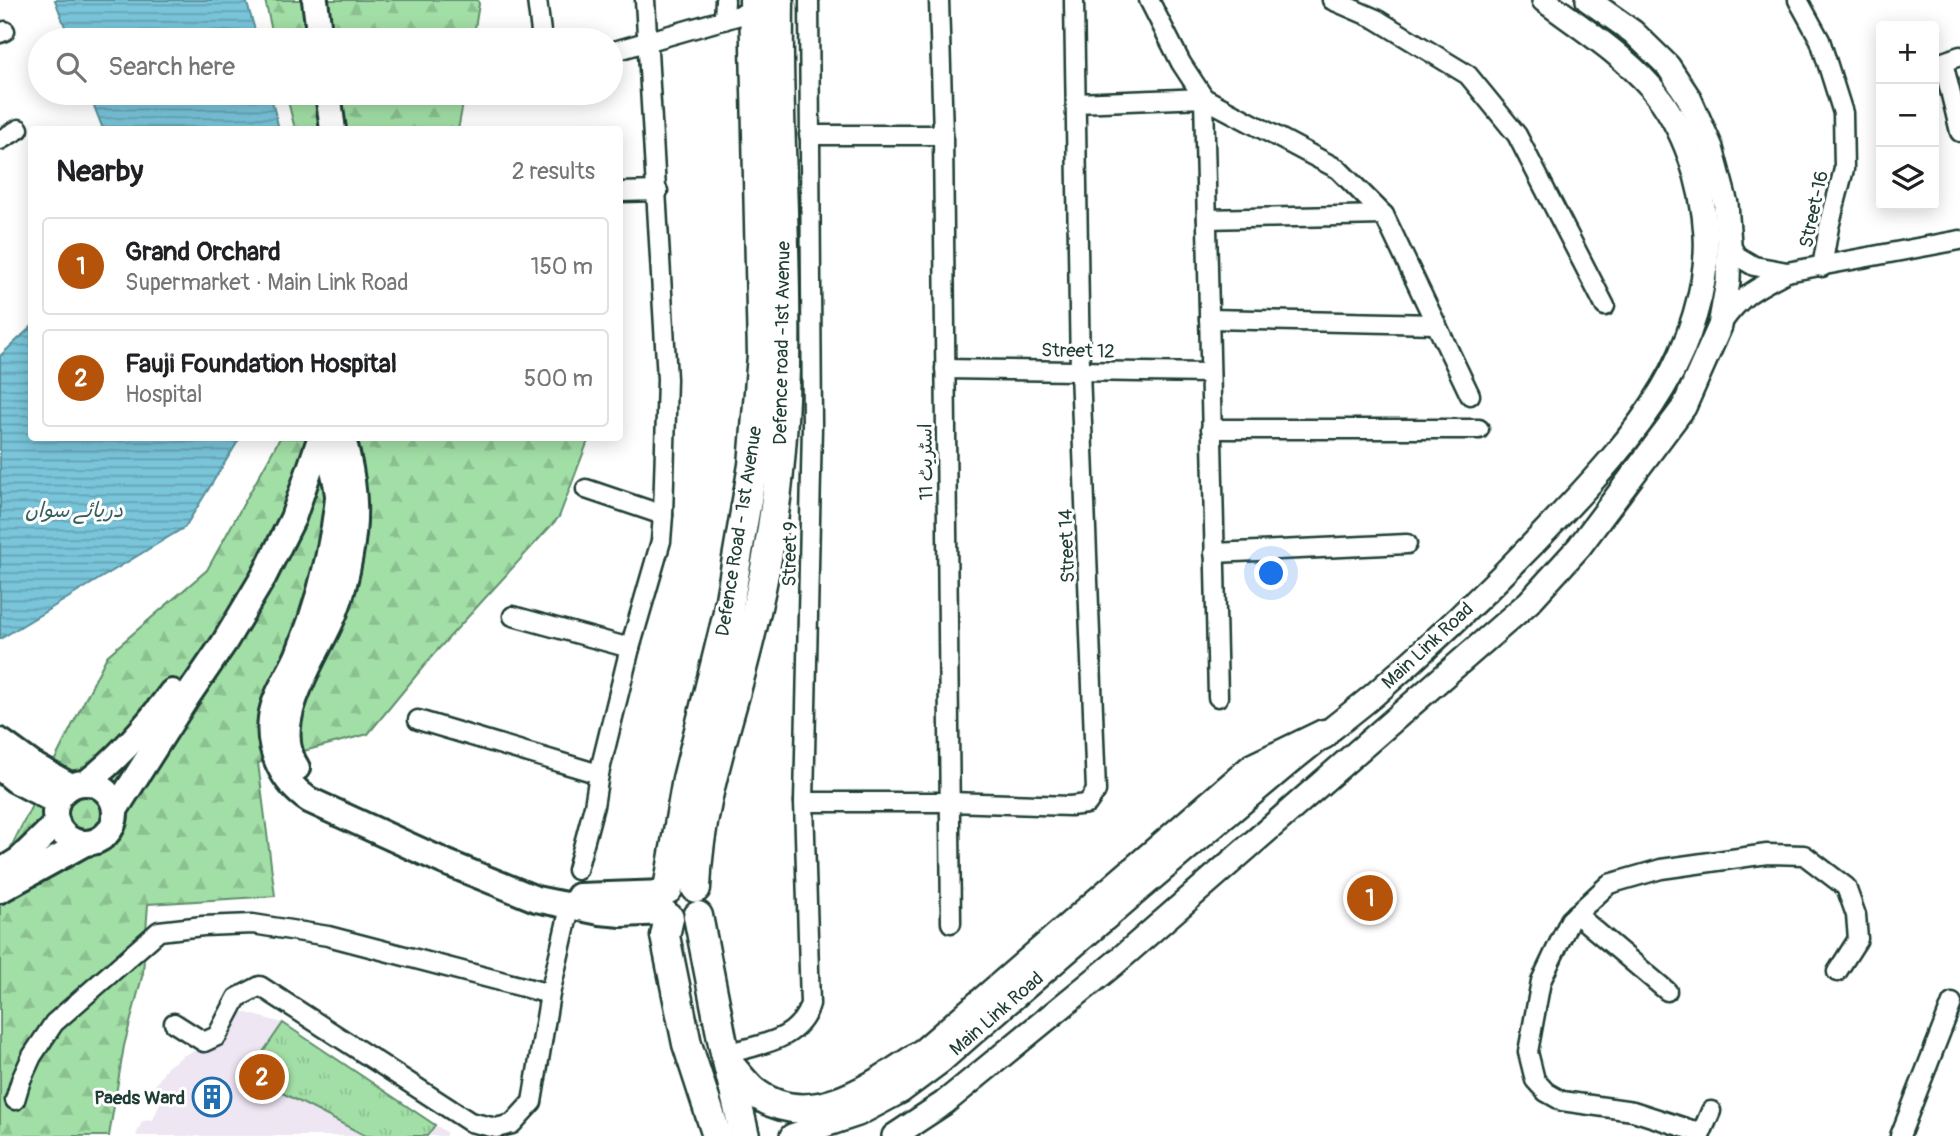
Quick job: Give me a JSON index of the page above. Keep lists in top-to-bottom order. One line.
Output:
{"streets":{"main road":["Defence Road - 1st Avenue"],"street":["Street-16","Street 12","اسٹریٹ 11","Street 14","Street 9","Main Link Road"]},"crossings":[["Street 12","اسٹریٹ 11"],["Street 12","Street 14"],["اسٹریٹ 11","Street 14"],["Street 14","Street 9"]],"water":["دریائے سواں"],"places":{"building":["Paeds Ward"]},"page":{"map_buttons":["+","−"],"search":"Search here","heading":["Nearby","2 results"],"list":[{"mark":"1","name":"Grand Orchard","note":"Supermarket · Main Link Road","value":"150 m"},{"mark":"2","name":"Fauji Foundation Hospital","note":"Hospital","value":"500 m"}],"pins":["1","2"]}}
